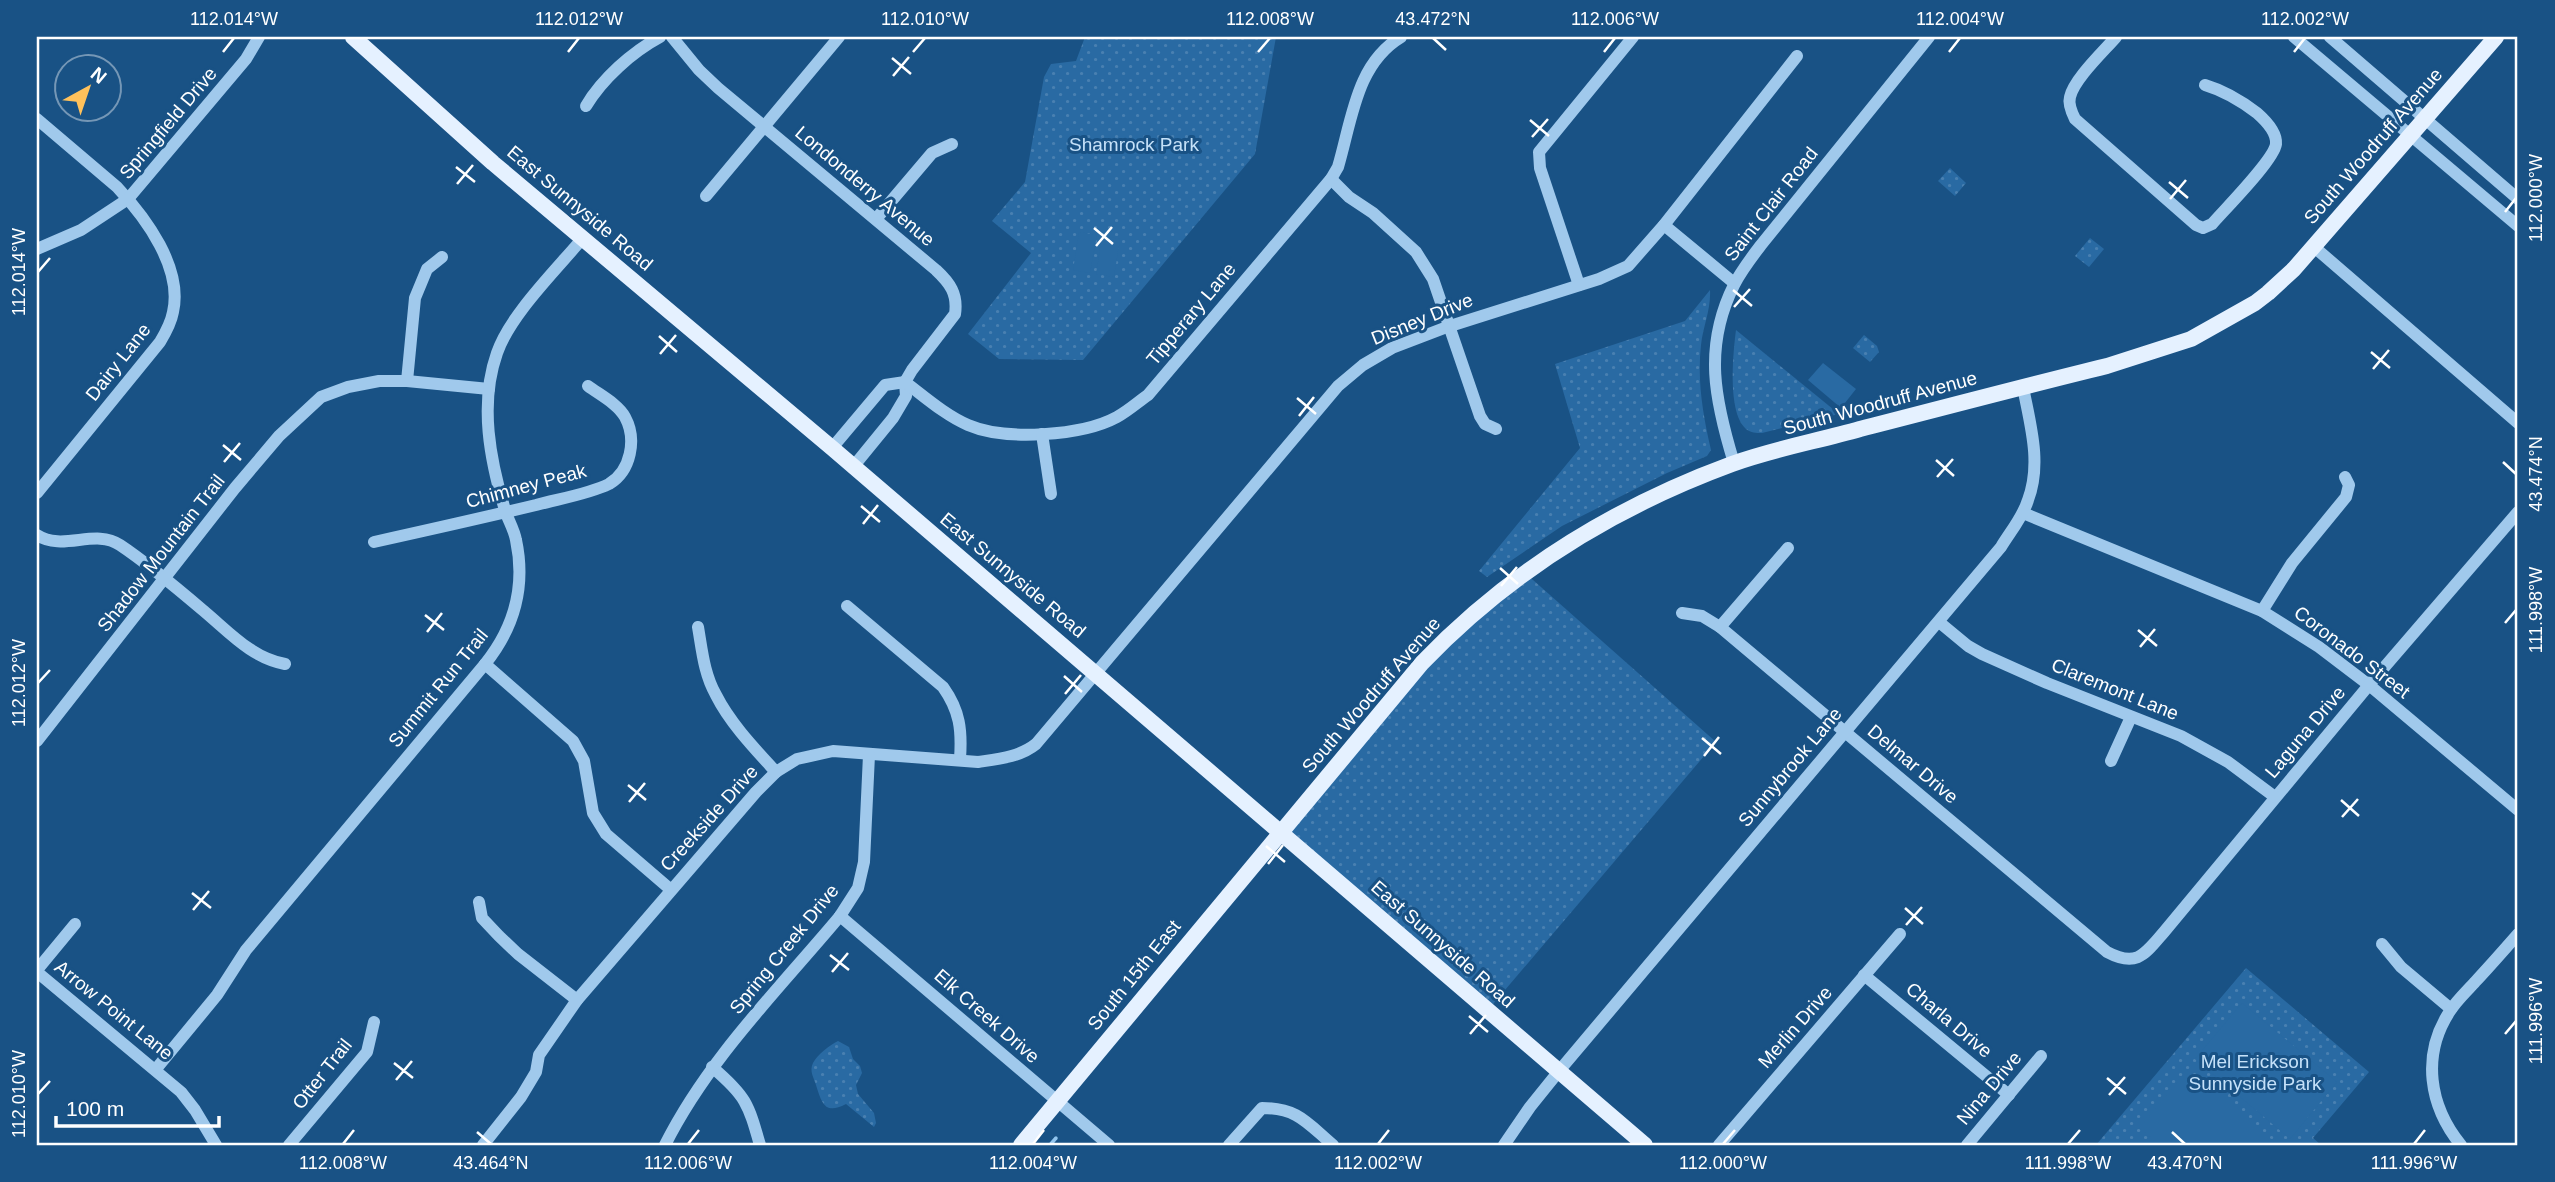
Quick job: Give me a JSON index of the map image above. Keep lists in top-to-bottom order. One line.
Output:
{"streets":{"main road":["South Woodruff Avenue","East Sunnyside Road","South 15th East"],"street":["Springfield Drive","Londonderry Avenue","Saint Clair Road","Tipperary Lane","Disney Drive","Dairy Lane","Chimney Peak","Shadow Mountain Trail","Coronado Street","Summit Run Trail","Claremont Lane","Laguna Drive","Delmar Drive","Sunnybrook Lane","Creekside Drive","Spring Creek Drive","Arrow Point Lane","Elk Creek Drive","Charla Drive","Merlin Drive","Otter Trail","Nina Drive"]},"crossings":[["Springfield Drive","Dairy Lane"],["South Woodruff Avenue","Saint Clair Road"],["South Woodruff Avenue","East Sunnyside Road"],["South Woodruff Avenue","Sunnybrook Lane"],["South Woodruff Avenue","South 15th East"],["Londonderry Avenue","East Sunnyside Road"],["Londonderry Avenue","Tipperary Lane"],["East Sunnyside Road","Disney Drive"],["East Sunnyside Road","Summit Run Trail"],["East Sunnyside Road","Sunnybrook Lane"],["East Sunnyside Road","Creekside Drive"],["East Sunnyside Road","South 15th East"],["Disney Drive","Creekside Drive"],["Chimney Peak","Summit Run Trail"],["Shadow Mountain Trail","Summit Run Trail"],["Coronado Street","Laguna Drive"],["Coronado Street","Sunnybrook Lane"],["Summit Run Trail","Arrow Point Lane"],["Claremont Lane","Laguna Drive"],["Claremont Lane","Sunnybrook Lane"],["Laguna Drive","Delmar Drive"],["Delmar Drive","Sunnybrook Lane"],["Creekside Drive","Spring Creek Drive"],["Spring Creek Drive","Elk Creek Drive"],["South 15th East","Elk Creek Drive"],["Charla Drive","Merlin Drive"],["Charla Drive","Nina Drive"]],"parks":["Shamrock Park","Mel Erickson Sunnyside Park"],"scale_bar":"100 m","north":"top right","coordinates":["112.014°W","112.012°W","112.010°W","112.008°W","43.472°N","112.006°W","112.004°W","112.002°W","112.000°W","43.474°N","111.998°W","111.996°W","43.464°N","43.470°N"]}
